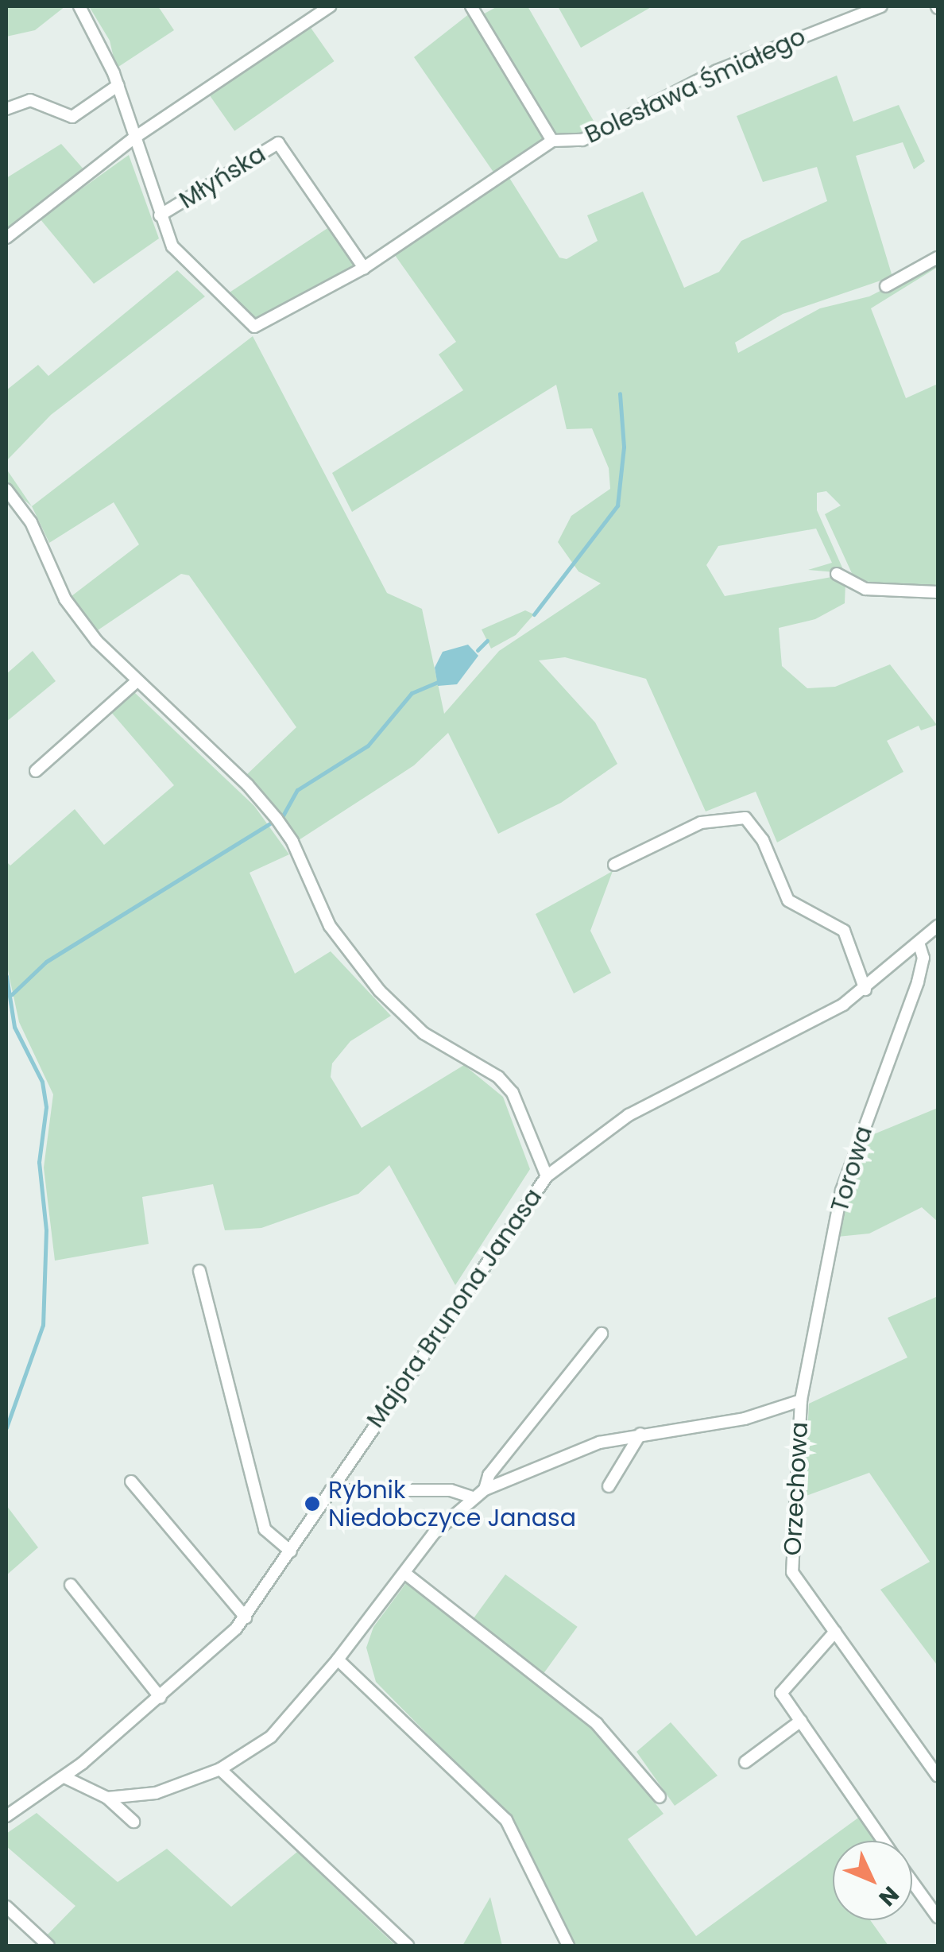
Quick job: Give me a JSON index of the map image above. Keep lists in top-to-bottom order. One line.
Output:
{"streets":{"street":["Bolesława Śmiałego","Młyńska","Torowa","Majora Brunona Janasa","Orzechowa"]},"crossings":[["Bolesława Śmiałego","Młyńska"],["Torowa","Majora Brunona Janasa"],["Torowa","Orzechowa"]],"places":["Rybnik Niedobczyce Janasa"],"north":"bottom right"}
